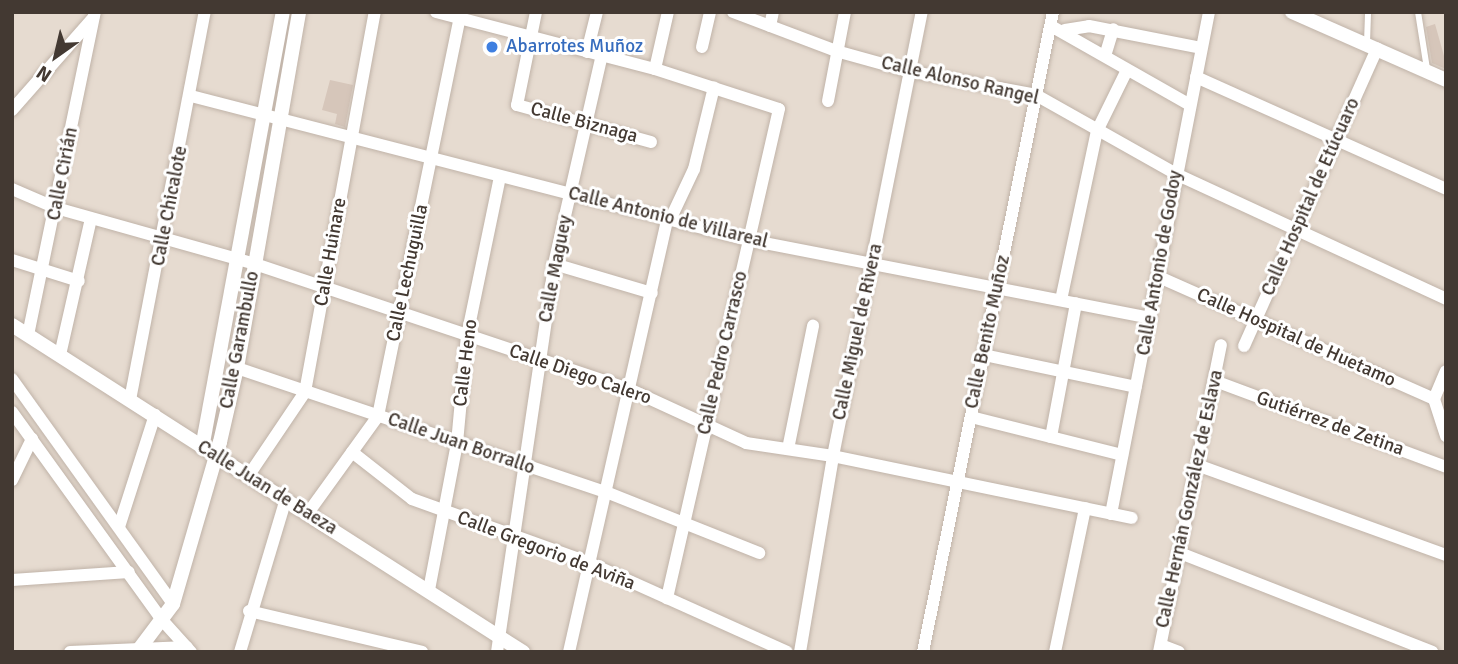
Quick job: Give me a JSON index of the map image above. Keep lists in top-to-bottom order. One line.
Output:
{"streets":{"street":["Calle Alonso Rangel","Calle Biznaga","Calle Cirián","Calle Hospital de Etúcuaro","Calle Chicalote","Calle Antonio de Villareal","Calle Huinare","Calle Antonio de Godoy","Calle Maguey","Calle Lechuguilla","Calle Miguel de Rivera","Calle Benito Muñoz","Calle Hospital de Huetamo","Calle Garambullo","Calle Pedro Carrasco","Calle Heno","Calle Diego Calero","Gutiérrez de Zetina","Calle Juan Borrallo","Calle Juan de Baeza","Calle Hernán González de Eslava","Calle Gregorio de Aviña"]},"crossings":[["Calle Alonso Rangel","Calle Hospital de Etúcuaro"],["Calle Alonso Rangel","Calle Antonio de Godoy"],["Calle Alonso Rangel","Calle Miguel de Rivera"],["Calle Alonso Rangel","Calle Benito Muñoz"],["Calle Biznaga","Calle Maguey"],["Calle Cirián","Calle Diego Calero"],["Calle Cirián","Calle Juan de Baeza"],["Calle Hospital de Etúcuaro","Calle Hospital de Huetamo"],["Calle Chicalote","Calle Antonio de Villareal"],["Calle Chicalote","Calle Diego Calero"],["Calle Chicalote","Calle Juan de Baeza"],["Calle Antonio de Villareal","Calle Huinare"],["Calle Antonio de Villareal","Calle Antonio de Godoy"],["Calle Antonio de Villareal","Calle Maguey"],["Calle Antonio de Villareal","Calle Lechuguilla"],["Calle Antonio de Villareal","Calle Miguel de Rivera"],["Calle Antonio de Villareal","Calle Benito Muñoz"],["Calle Antonio de Villareal","Calle Garambullo"],["Calle Antonio de Villareal","Calle Pedro Carrasco"],["Calle Antonio de Villareal","Calle Heno"],["Calle Huinare","Calle Diego Calero"],["Calle Huinare","Calle Juan Borrallo"],["Calle Huinare","Calle Juan de Baeza"],["Calle Antonio de Godoy","Calle Hospital de Huetamo"],["Calle Antonio de Godoy","Calle Diego Calero"],["Calle Maguey","Calle Diego Calero"],["Calle Maguey","Calle Juan Borrallo"],["Calle Maguey","Calle Juan de Baeza"],["Calle Maguey","Calle Gregorio de Aviña"],["Calle Lechuguilla","Calle Diego Calero"],["Calle Lechuguilla","Calle Juan Borrallo"],["Calle Lechuguilla","Calle Juan de Baeza"],["Calle Lechuguilla","Calle Gregorio de Aviña"],["Calle Miguel de Rivera","Calle Diego Calero"],["Calle Benito Muñoz","Calle Diego Calero"],["Calle Garambullo","Calle Diego Calero"],["Calle Garambullo","Calle Juan Borrallo"],["Calle Garambullo","Calle Juan de Baeza"],["Calle Pedro Carrasco","Calle Diego Calero"],["Calle Pedro Carrasco","Calle Juan Borrallo"],["Calle Pedro Carrasco","Calle Gregorio de Aviña"],["Calle Heno","Calle Diego Calero"],["Calle Heno","Calle Juan Borrallo"],["Calle Heno","Calle Juan de Baeza"],["Calle Heno","Calle Gregorio de Aviña"],["Gutiérrez de Zetina","Calle Hernán González de Eslava"]],"places":["Abarrotes Muñoz"],"north":"bottom left"}
